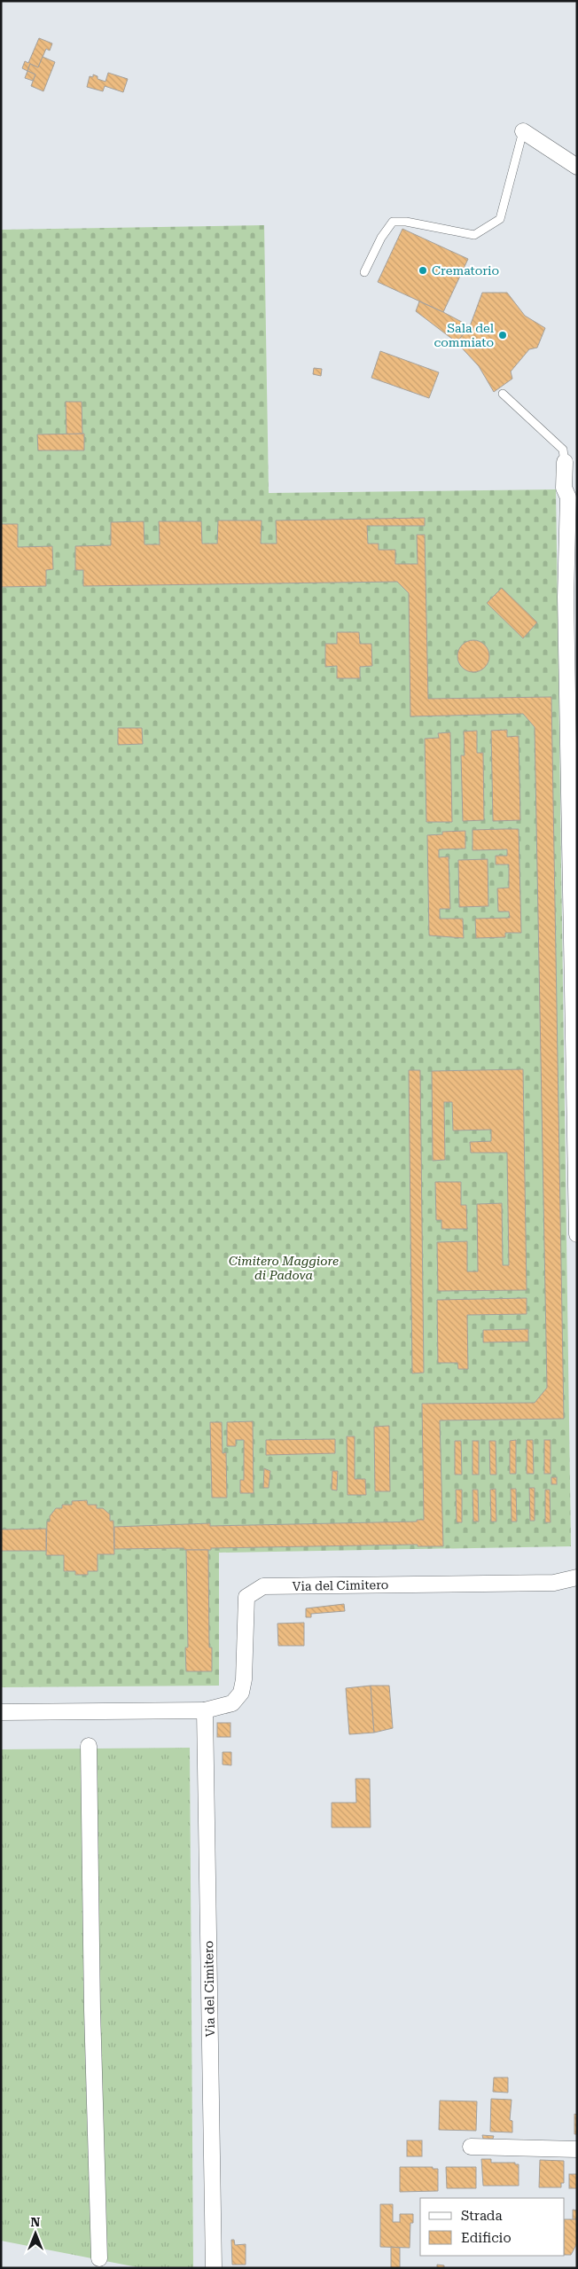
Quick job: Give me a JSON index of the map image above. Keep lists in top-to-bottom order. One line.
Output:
{"streets":{"street":["Via del Cimitero"]},"parks":["Cimitero Maggiore di Padova"],"places":["Crematorio","Sala del commiato"],"legend":["Strada","Edificio"],"north":"top"}
